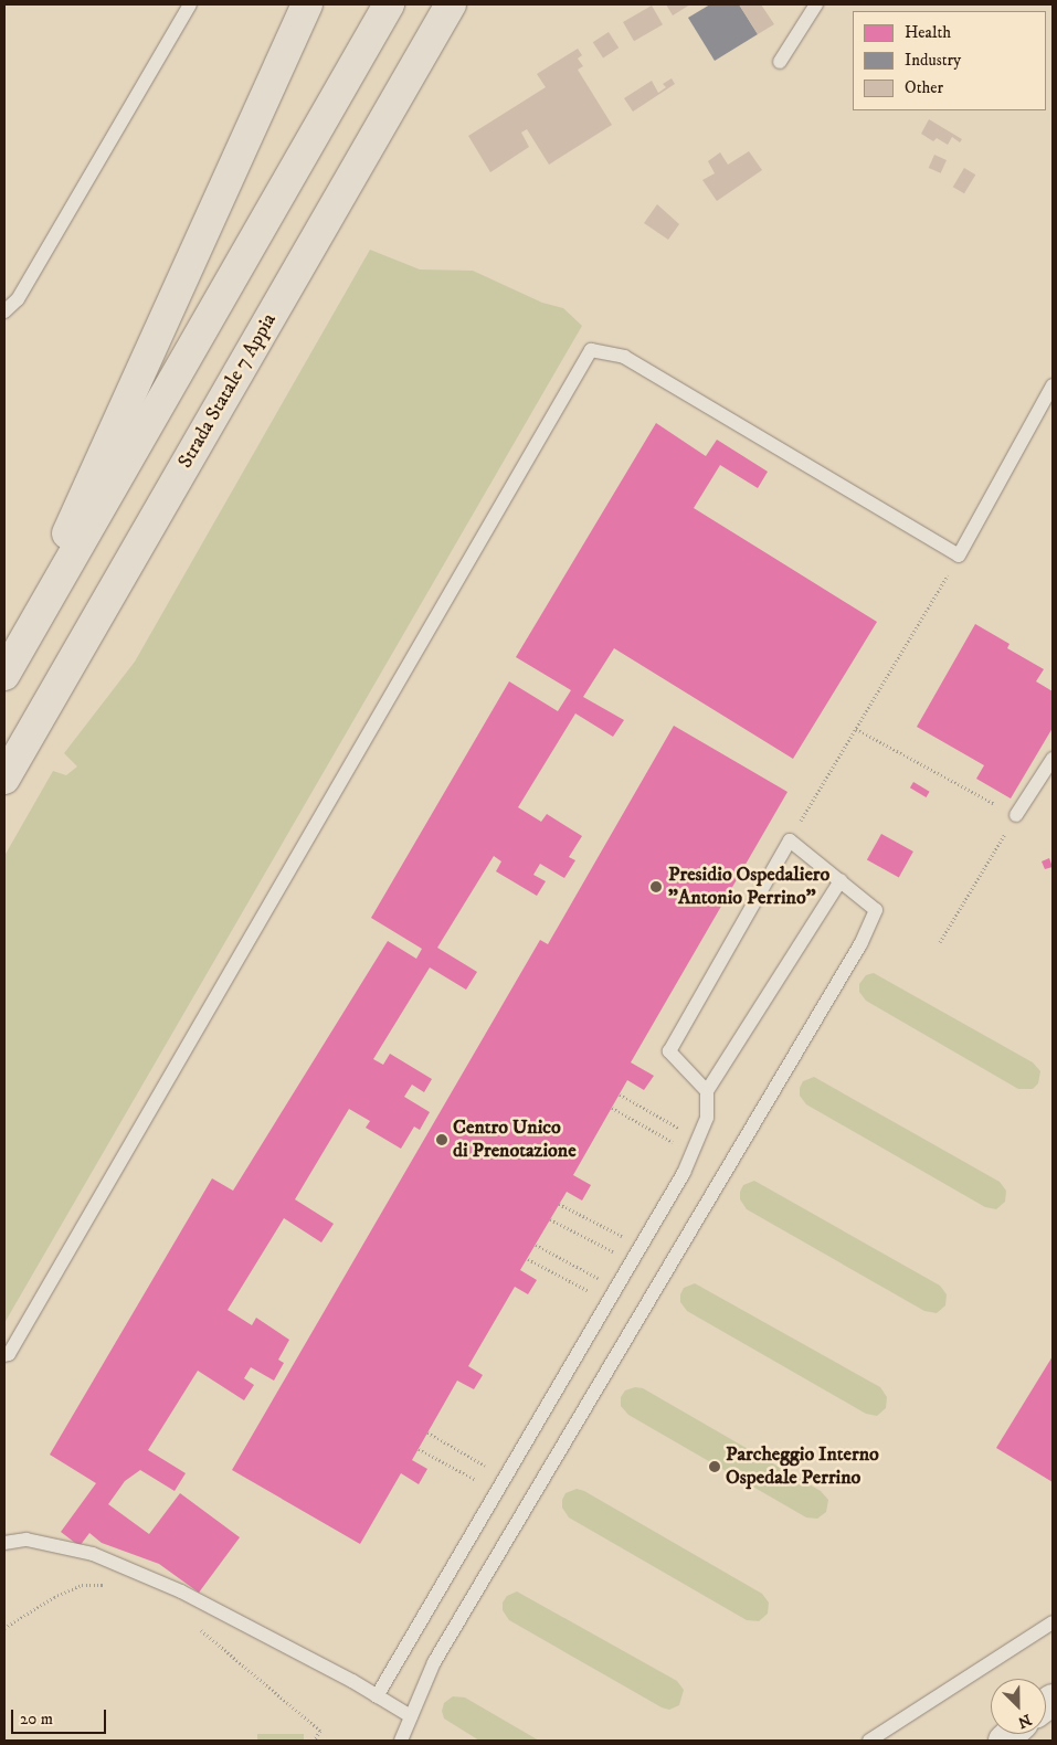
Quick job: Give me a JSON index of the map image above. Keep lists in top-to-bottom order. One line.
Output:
{"streets":{"highway":["Strada Statale 7 Appia"]},"places":["Presidio Ospedaliero \"Antonio Perrino\"","Centro Unico di Prenotazione","Parcheggio Interno Ospedale Perrino"],"legend":["Health","Industry","Other"],"scale_bar":"20 m","north":"bottom right"}
